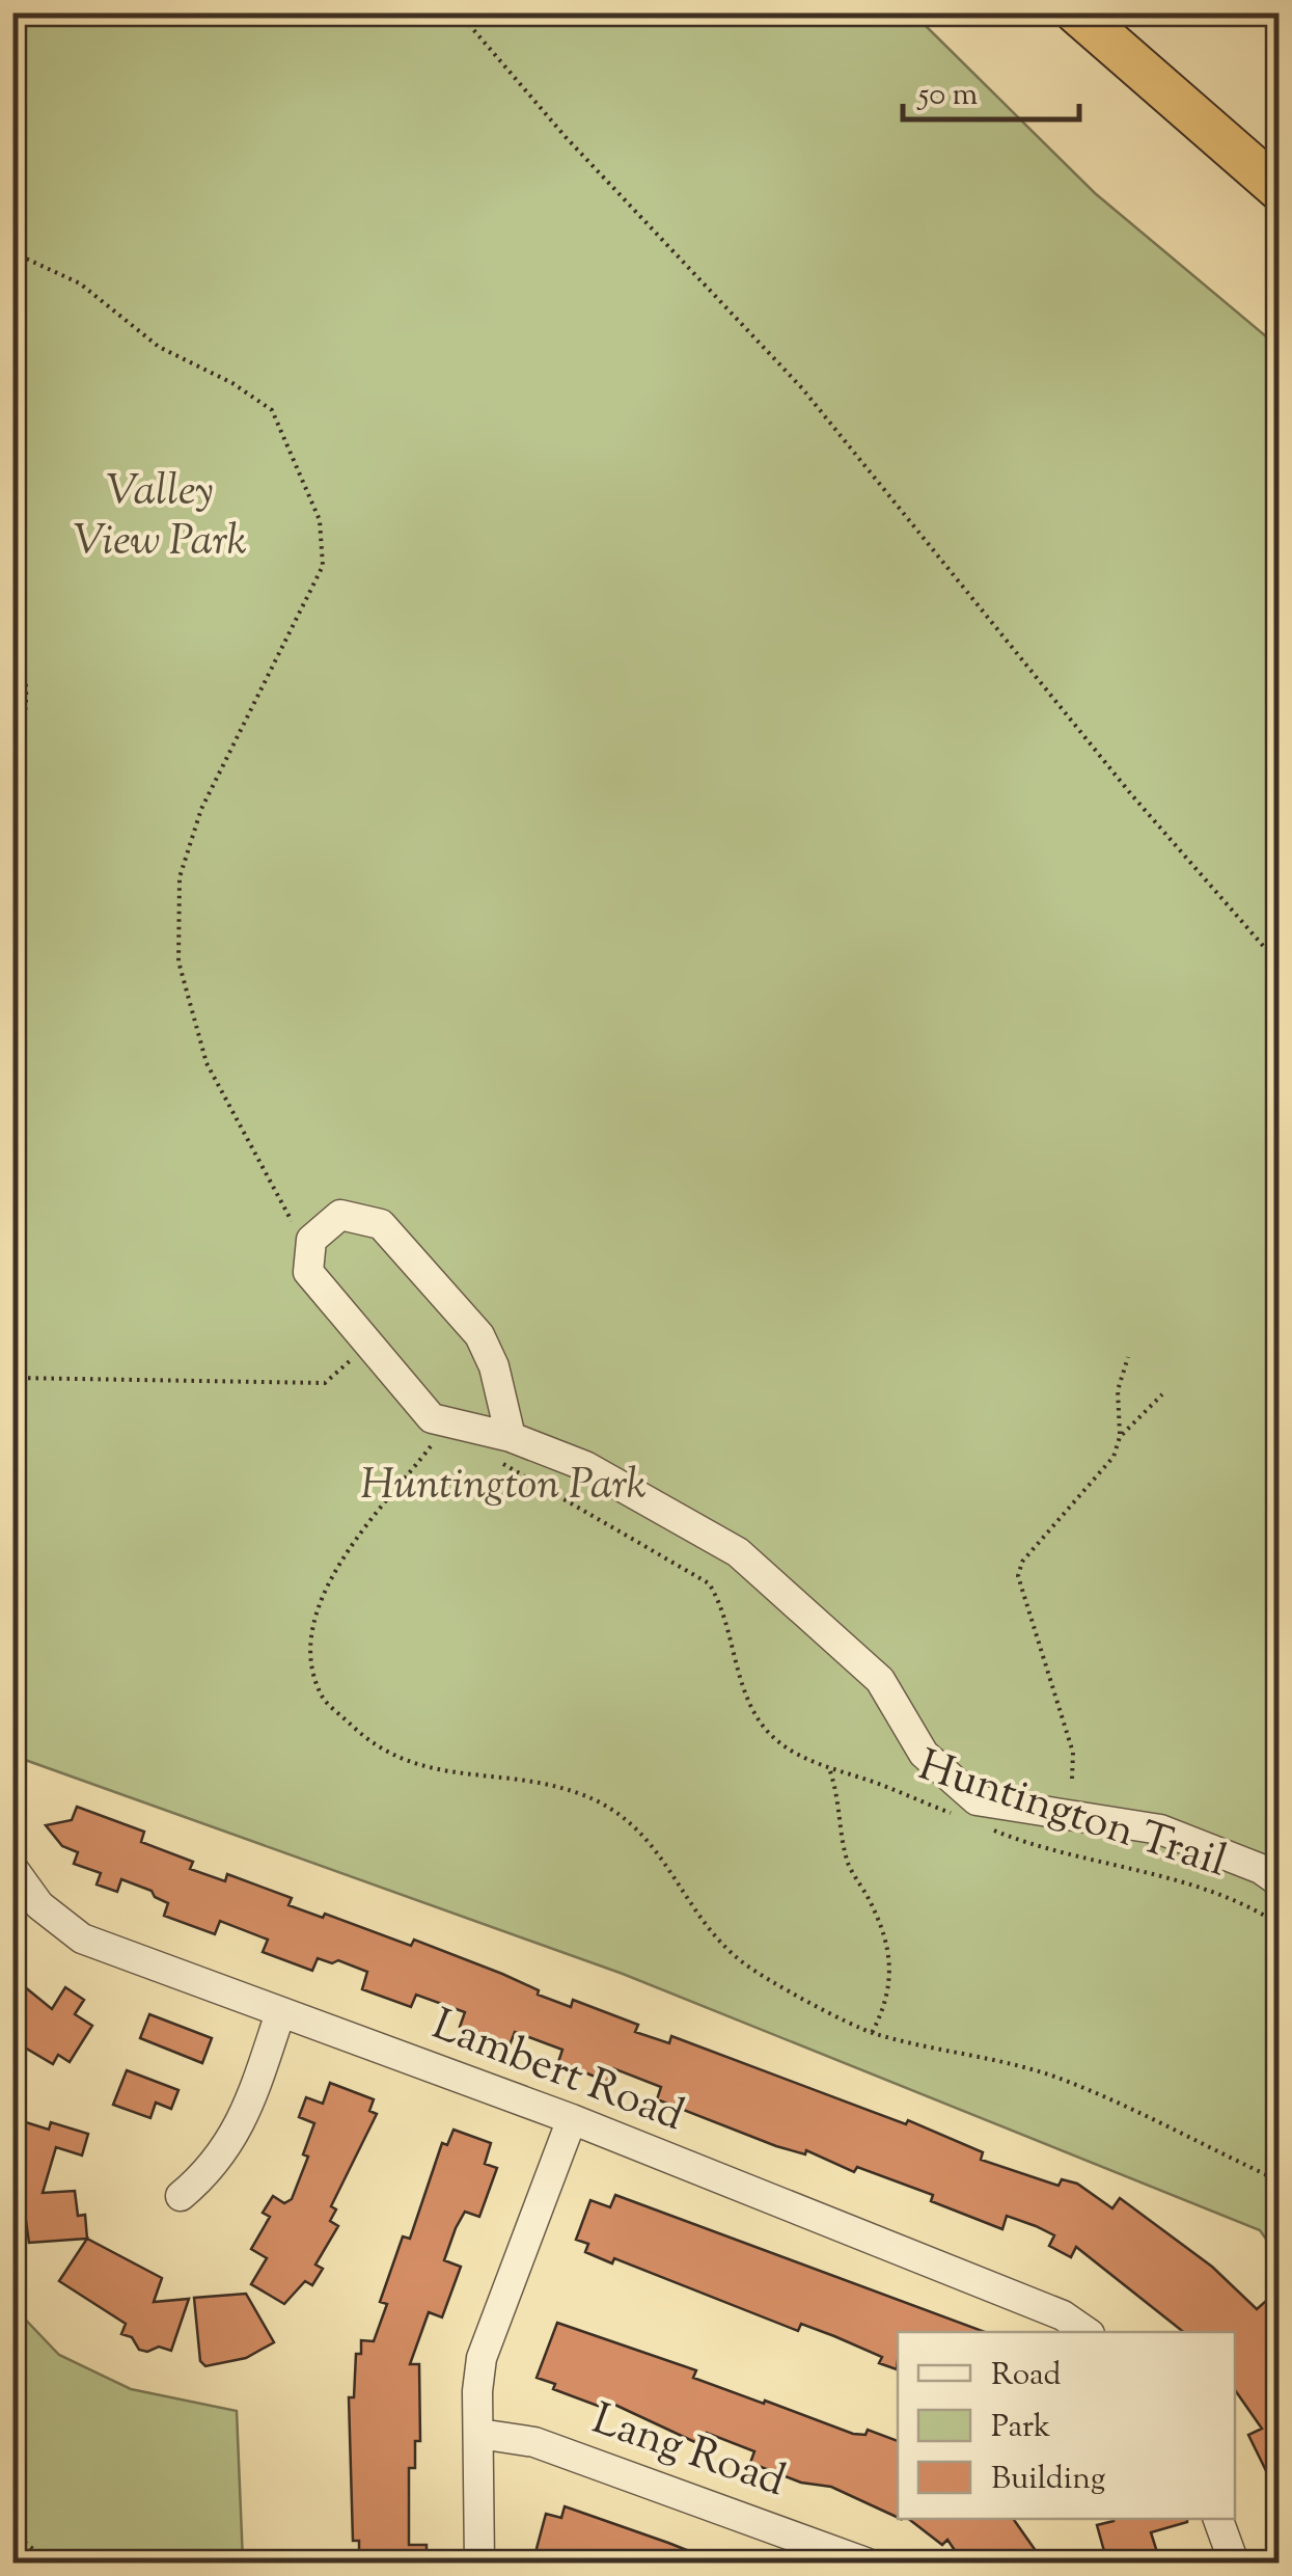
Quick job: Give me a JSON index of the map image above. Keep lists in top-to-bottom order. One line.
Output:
{"streets":{"street":["Lambert Road","Lang Road"],"path":["Huntington Trail"]},"parks":["Valley View Park","Huntington Park"],"legend":["Road","Park","Building"],"scale_bar":"50 m"}
